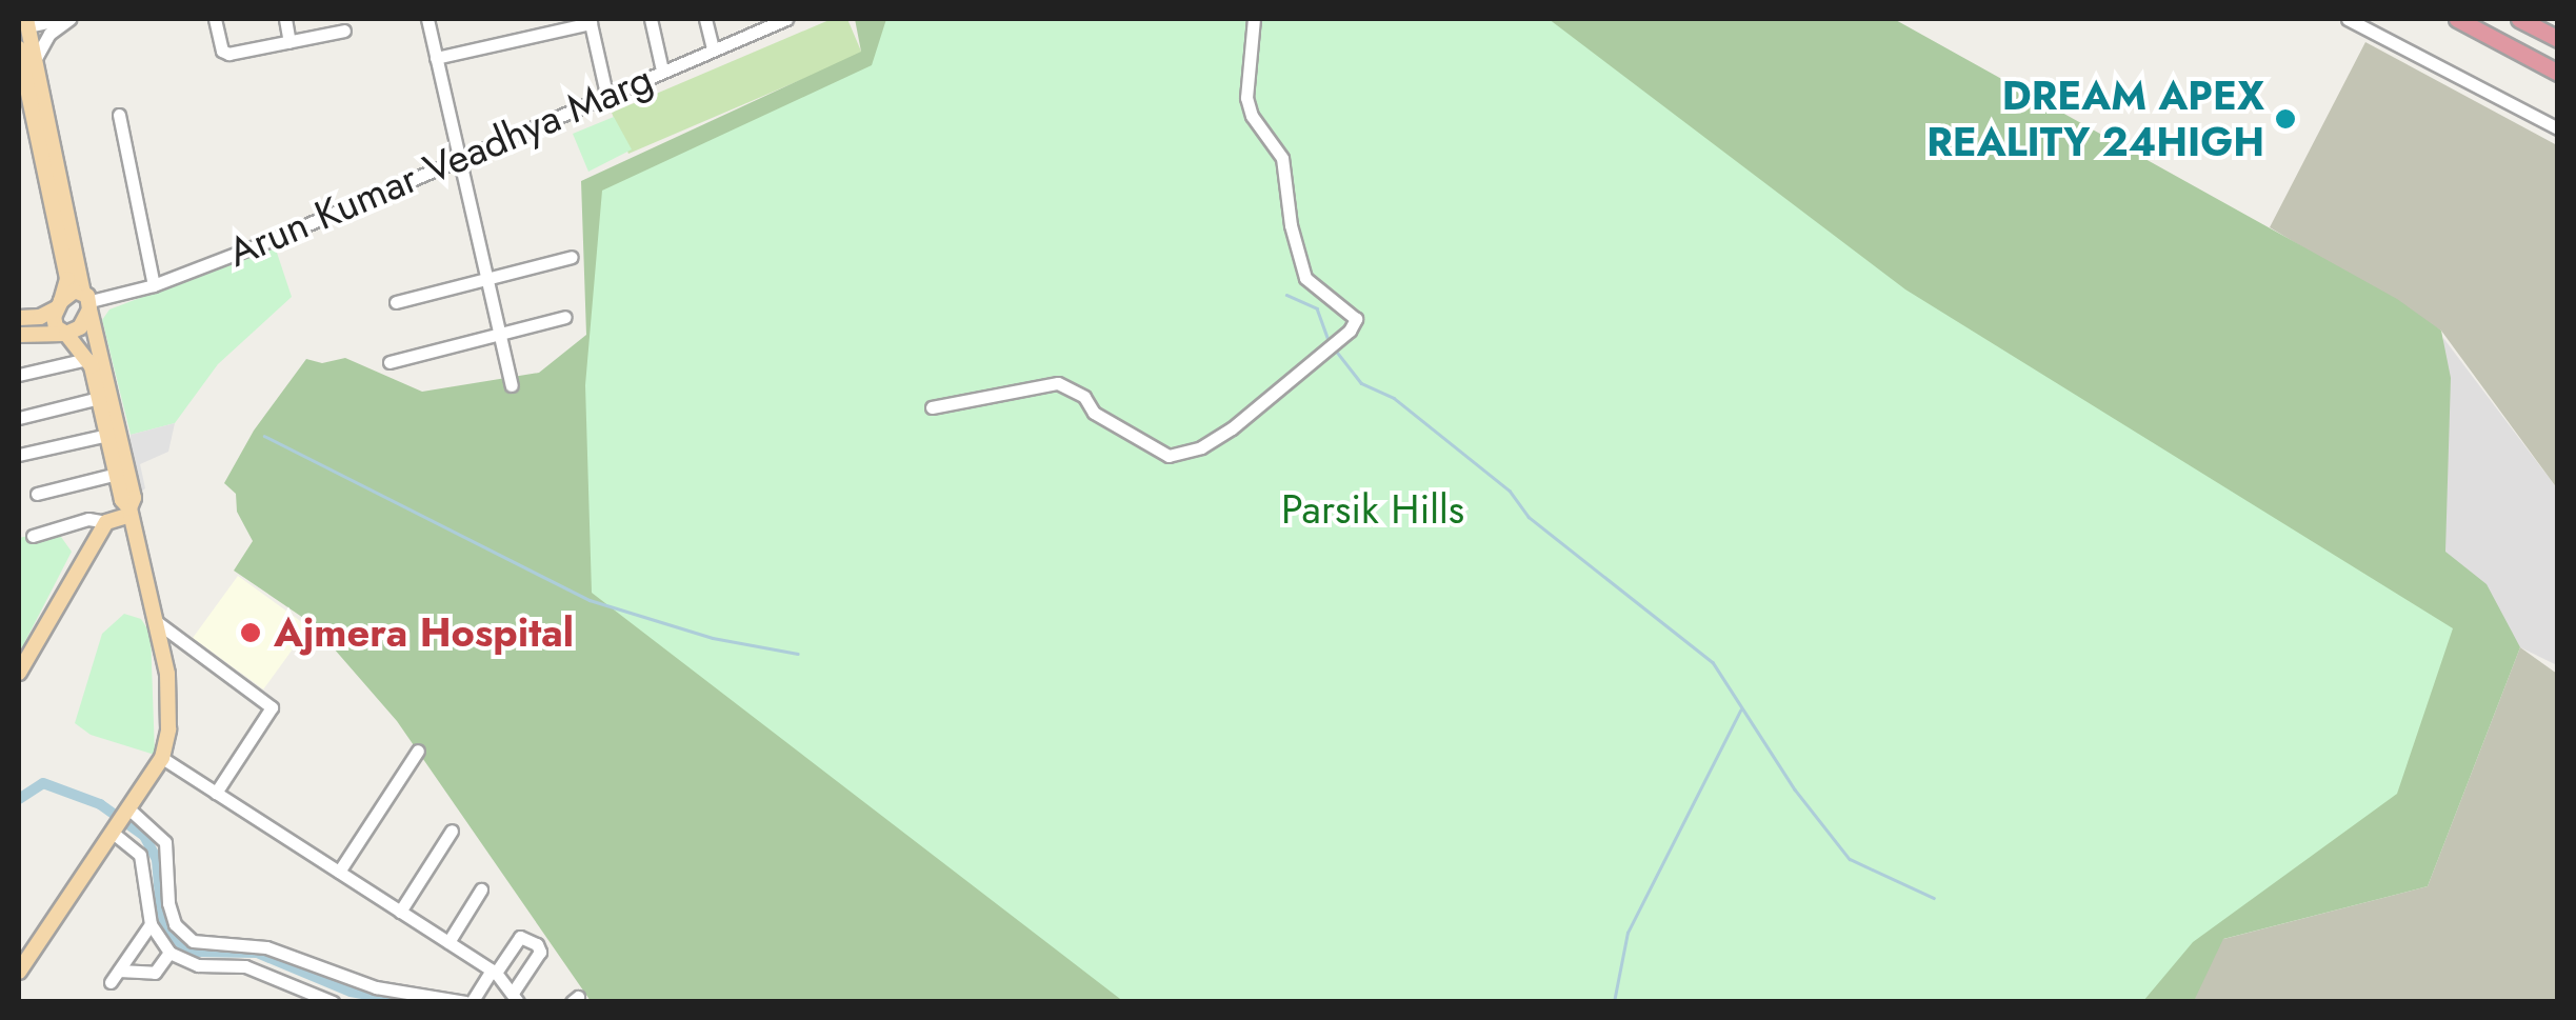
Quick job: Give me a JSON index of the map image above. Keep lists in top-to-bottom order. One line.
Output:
{"streets":{"street":["Arun Kumar Veadhya Marg"]},"parks":["Parsik Hills"],"places":["DREAM APEX REALITY 24HIGH","Ajmera Hospital"]}
